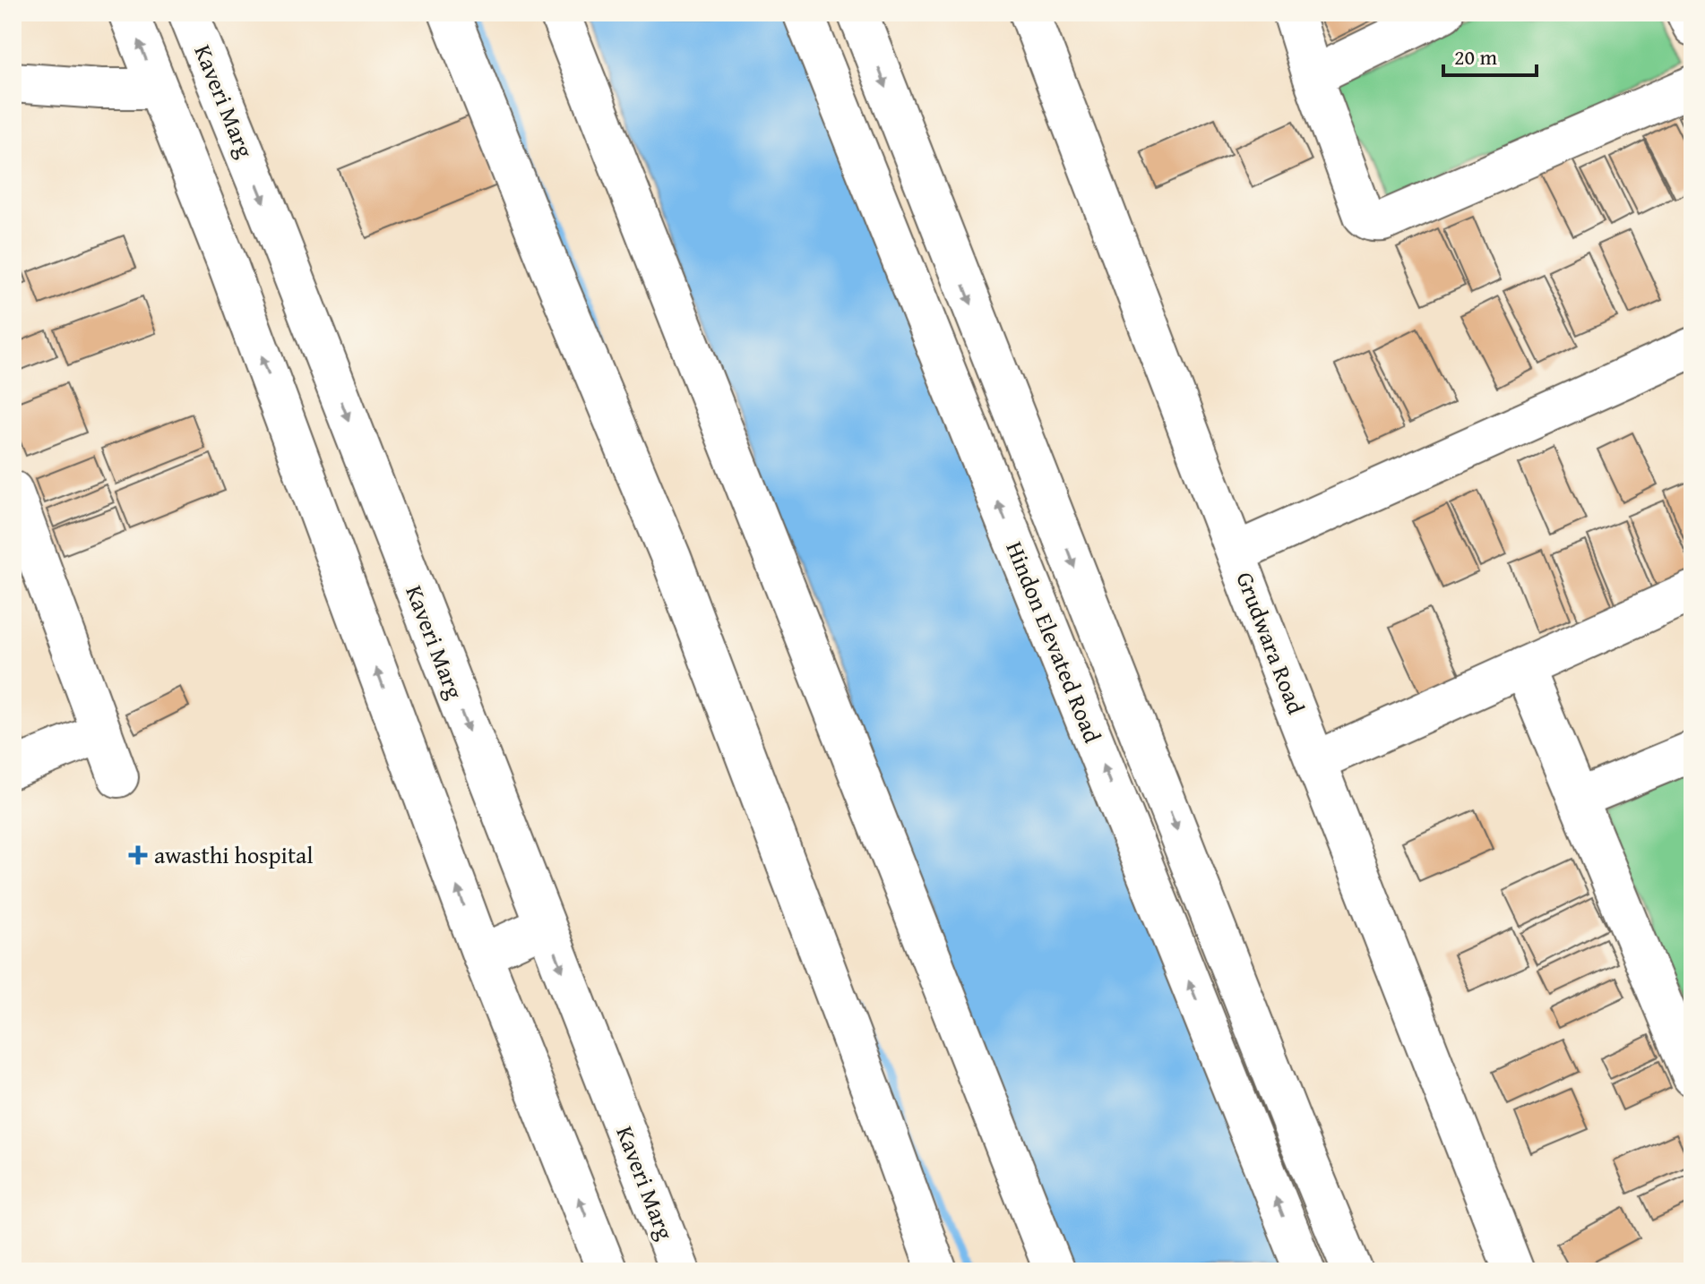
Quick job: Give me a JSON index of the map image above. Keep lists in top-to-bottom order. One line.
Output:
{"streets":{"main road":["Kaveri Marg","Hindon Elevated Road","Grudwara Road"]},"places":{"health":["awasthi hospital"]},"scale_bar":"20 m"}
